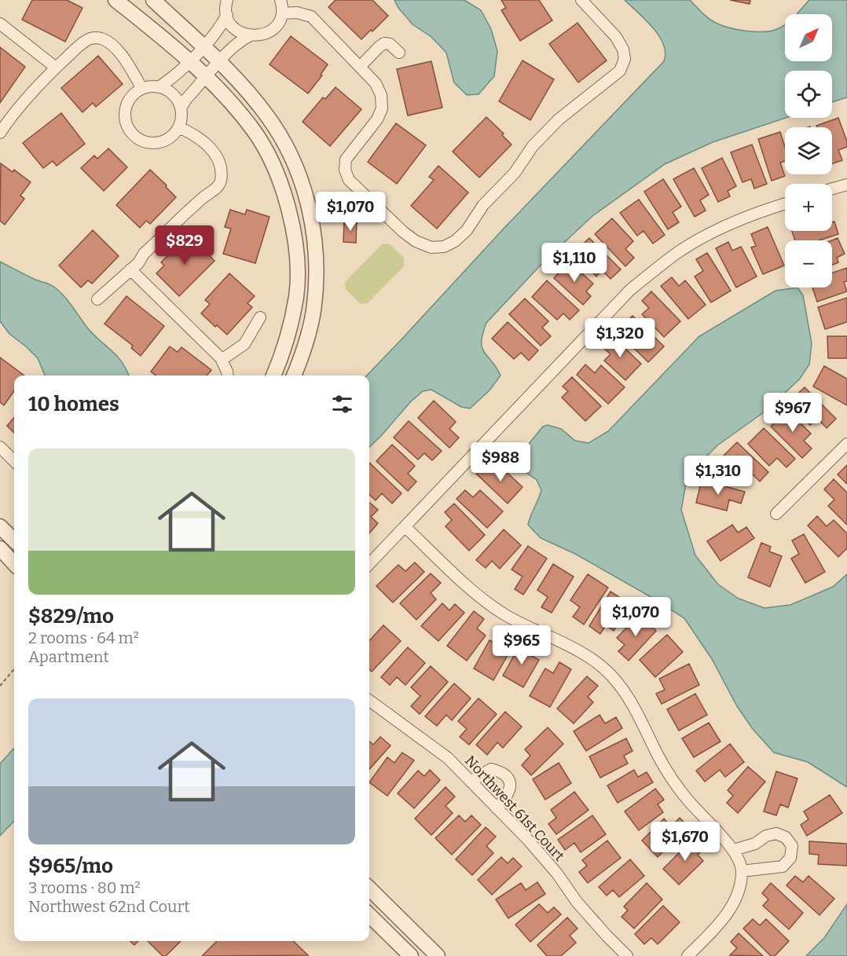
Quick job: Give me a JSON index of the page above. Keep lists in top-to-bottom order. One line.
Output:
{"streets":{"street":["Northwest 61st Court"]},"north":"top right","page":{"map_buttons":["+","−"],"price":["$1,070","$829","$1,110","$1,320","$967","$988","$1,310","$1,070","$965","$1,670"],"heading":"10 homes","list":[{"name":"$829/mo","note":"2 rooms · 64 m² · Apartment"},{"name":"$965/mo","note":"3 rooms · 80 m² · Northwest 62nd Court"}]}}
